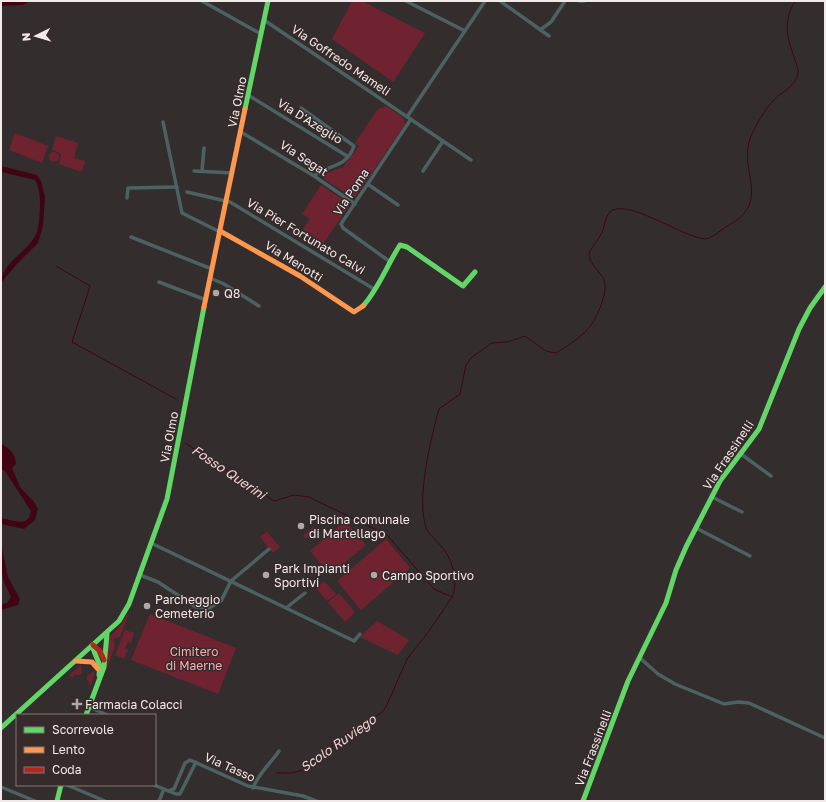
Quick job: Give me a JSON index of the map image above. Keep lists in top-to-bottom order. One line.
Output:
{"streets":{"street":["Via Goffredo Mameli","Via Olmo","Via D'Azeglio","Via Segat","Via Poma","Via Pier Fortunato Calvi","Via Menotti","Via Frassinelli","Via Tasso"]},"crossings":[["Via Goffredo Mameli","Via Olmo"],["Via Goffredo Mameli","Via Poma"],["Via Olmo","Via D'Azeglio"],["Via Olmo","Via Segat"],["Via Olmo","Via Pier Fortunato Calvi"],["Via Olmo","Via Menotti"],["Via D'Azeglio","Via Segat"],["Via Segat","Via Poma"],["Via Pier Fortunato Calvi","Via Menotti"]],"water":["Fosso Querini","Scolo Ruviego"],"parks":["Cimitero di Maerne"],"places":{"other":["Q8","Piscina comunale di Martellago","Park Impianti Sportivi","Campo Sportivo","Parcheggio Cemeterio"],"health":["Farmacia Colacci"]},"legend":["Scorrevole","Lento","Coda"],"north":"left"}
